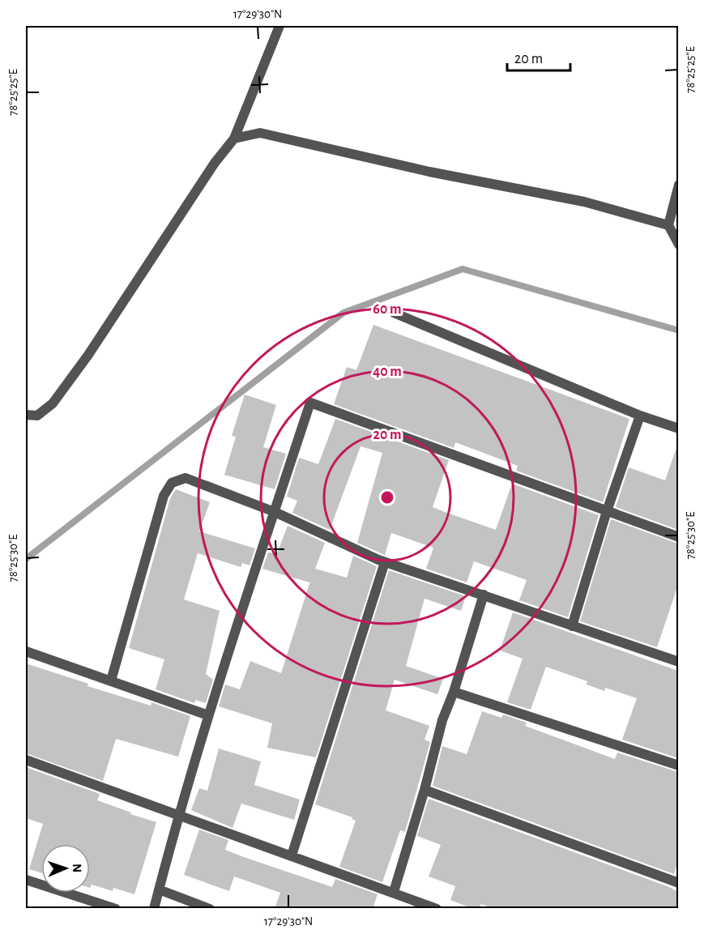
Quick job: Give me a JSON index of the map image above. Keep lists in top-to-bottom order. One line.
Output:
{"scale_bar":"20 m","north":"right","coordinates":["17°29'30\"N","78°25'25\"E","78°25'30\"E"],"rings":["60 m","40 m","20 m"]}
